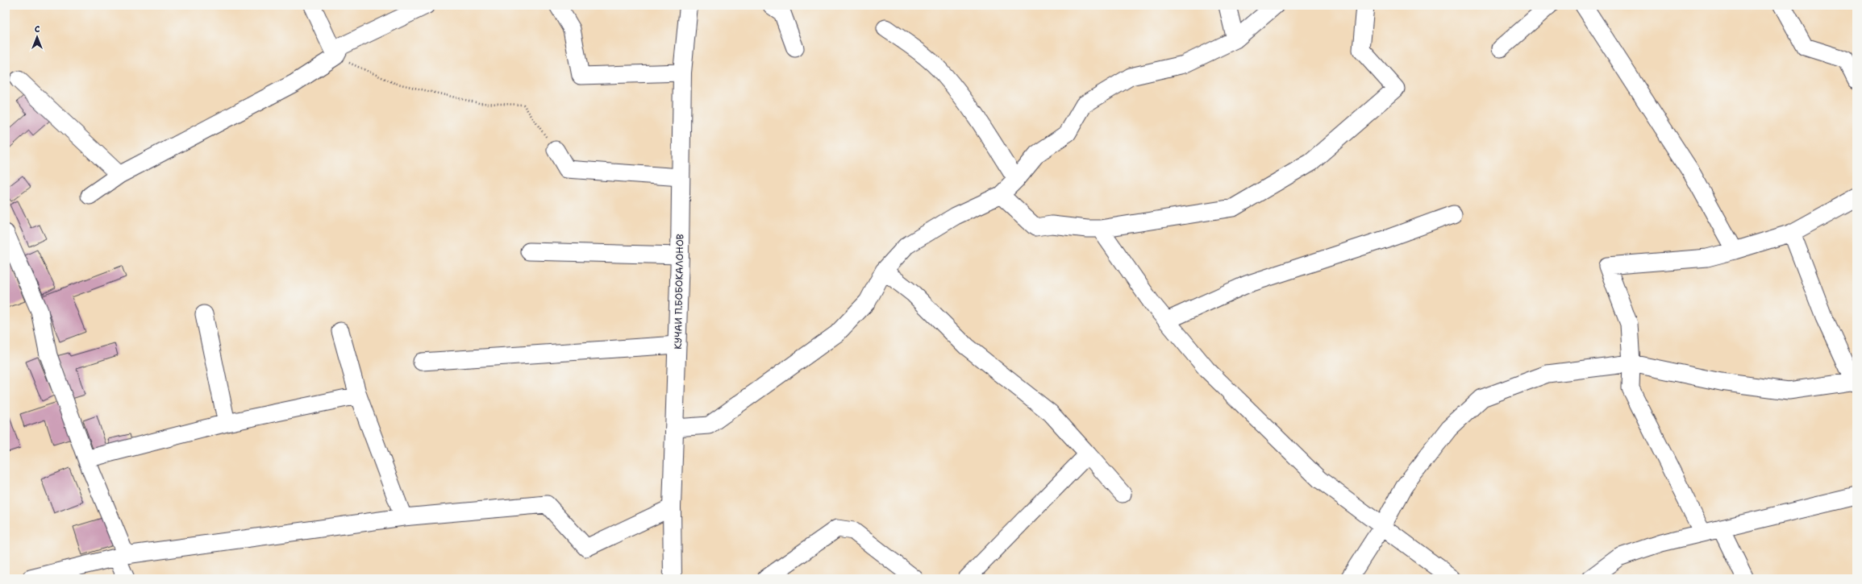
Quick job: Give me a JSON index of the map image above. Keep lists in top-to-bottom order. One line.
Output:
{"streets":{"main road":["КУЧАИ П.БОБОКАЛОНОВ"]},"north":"top"}
